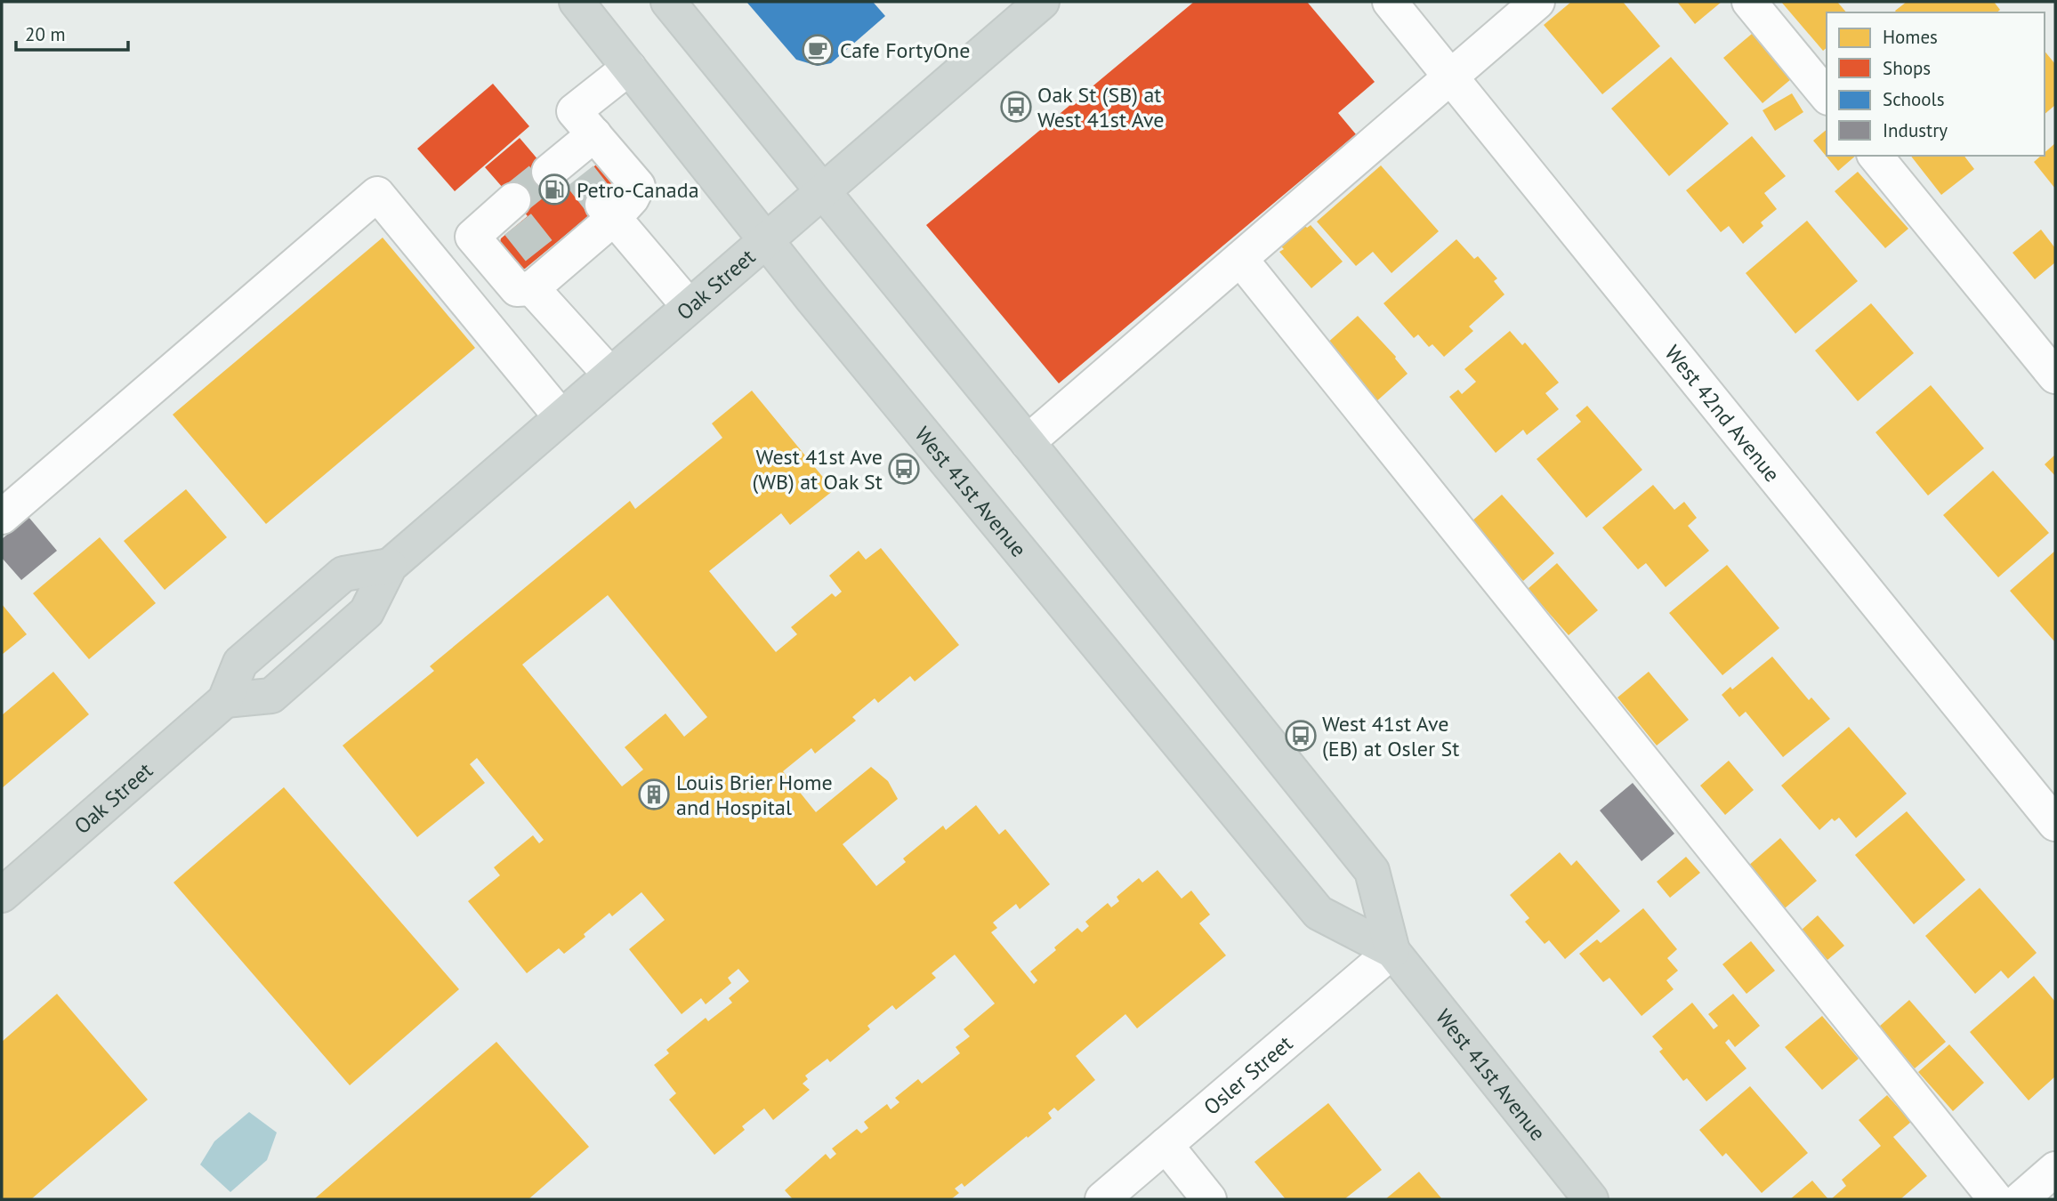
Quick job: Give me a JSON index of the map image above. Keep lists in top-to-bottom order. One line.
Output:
{"streets":{"main road":["Oak Street","West 41st Avenue"],"street":["West 42nd Avenue","Osler Street"]},"crossings":[["Oak Street","West 41st Avenue"],["West 41st Avenue","Osler Street"]],"places":{"cafe":["Cafe FortyOne"],"bus stop":["Oak St (SB) at West 41st Ave","West 41st Ave (WB) at Oak St","West 41st Ave (EB) at Osler St"],"fuel station":["Petro-Canada"],"building":["Louis Brier Home and Hospital"]},"legend":["Homes","Shops","Schools","Industry"],"scale_bar":"20 m"}
